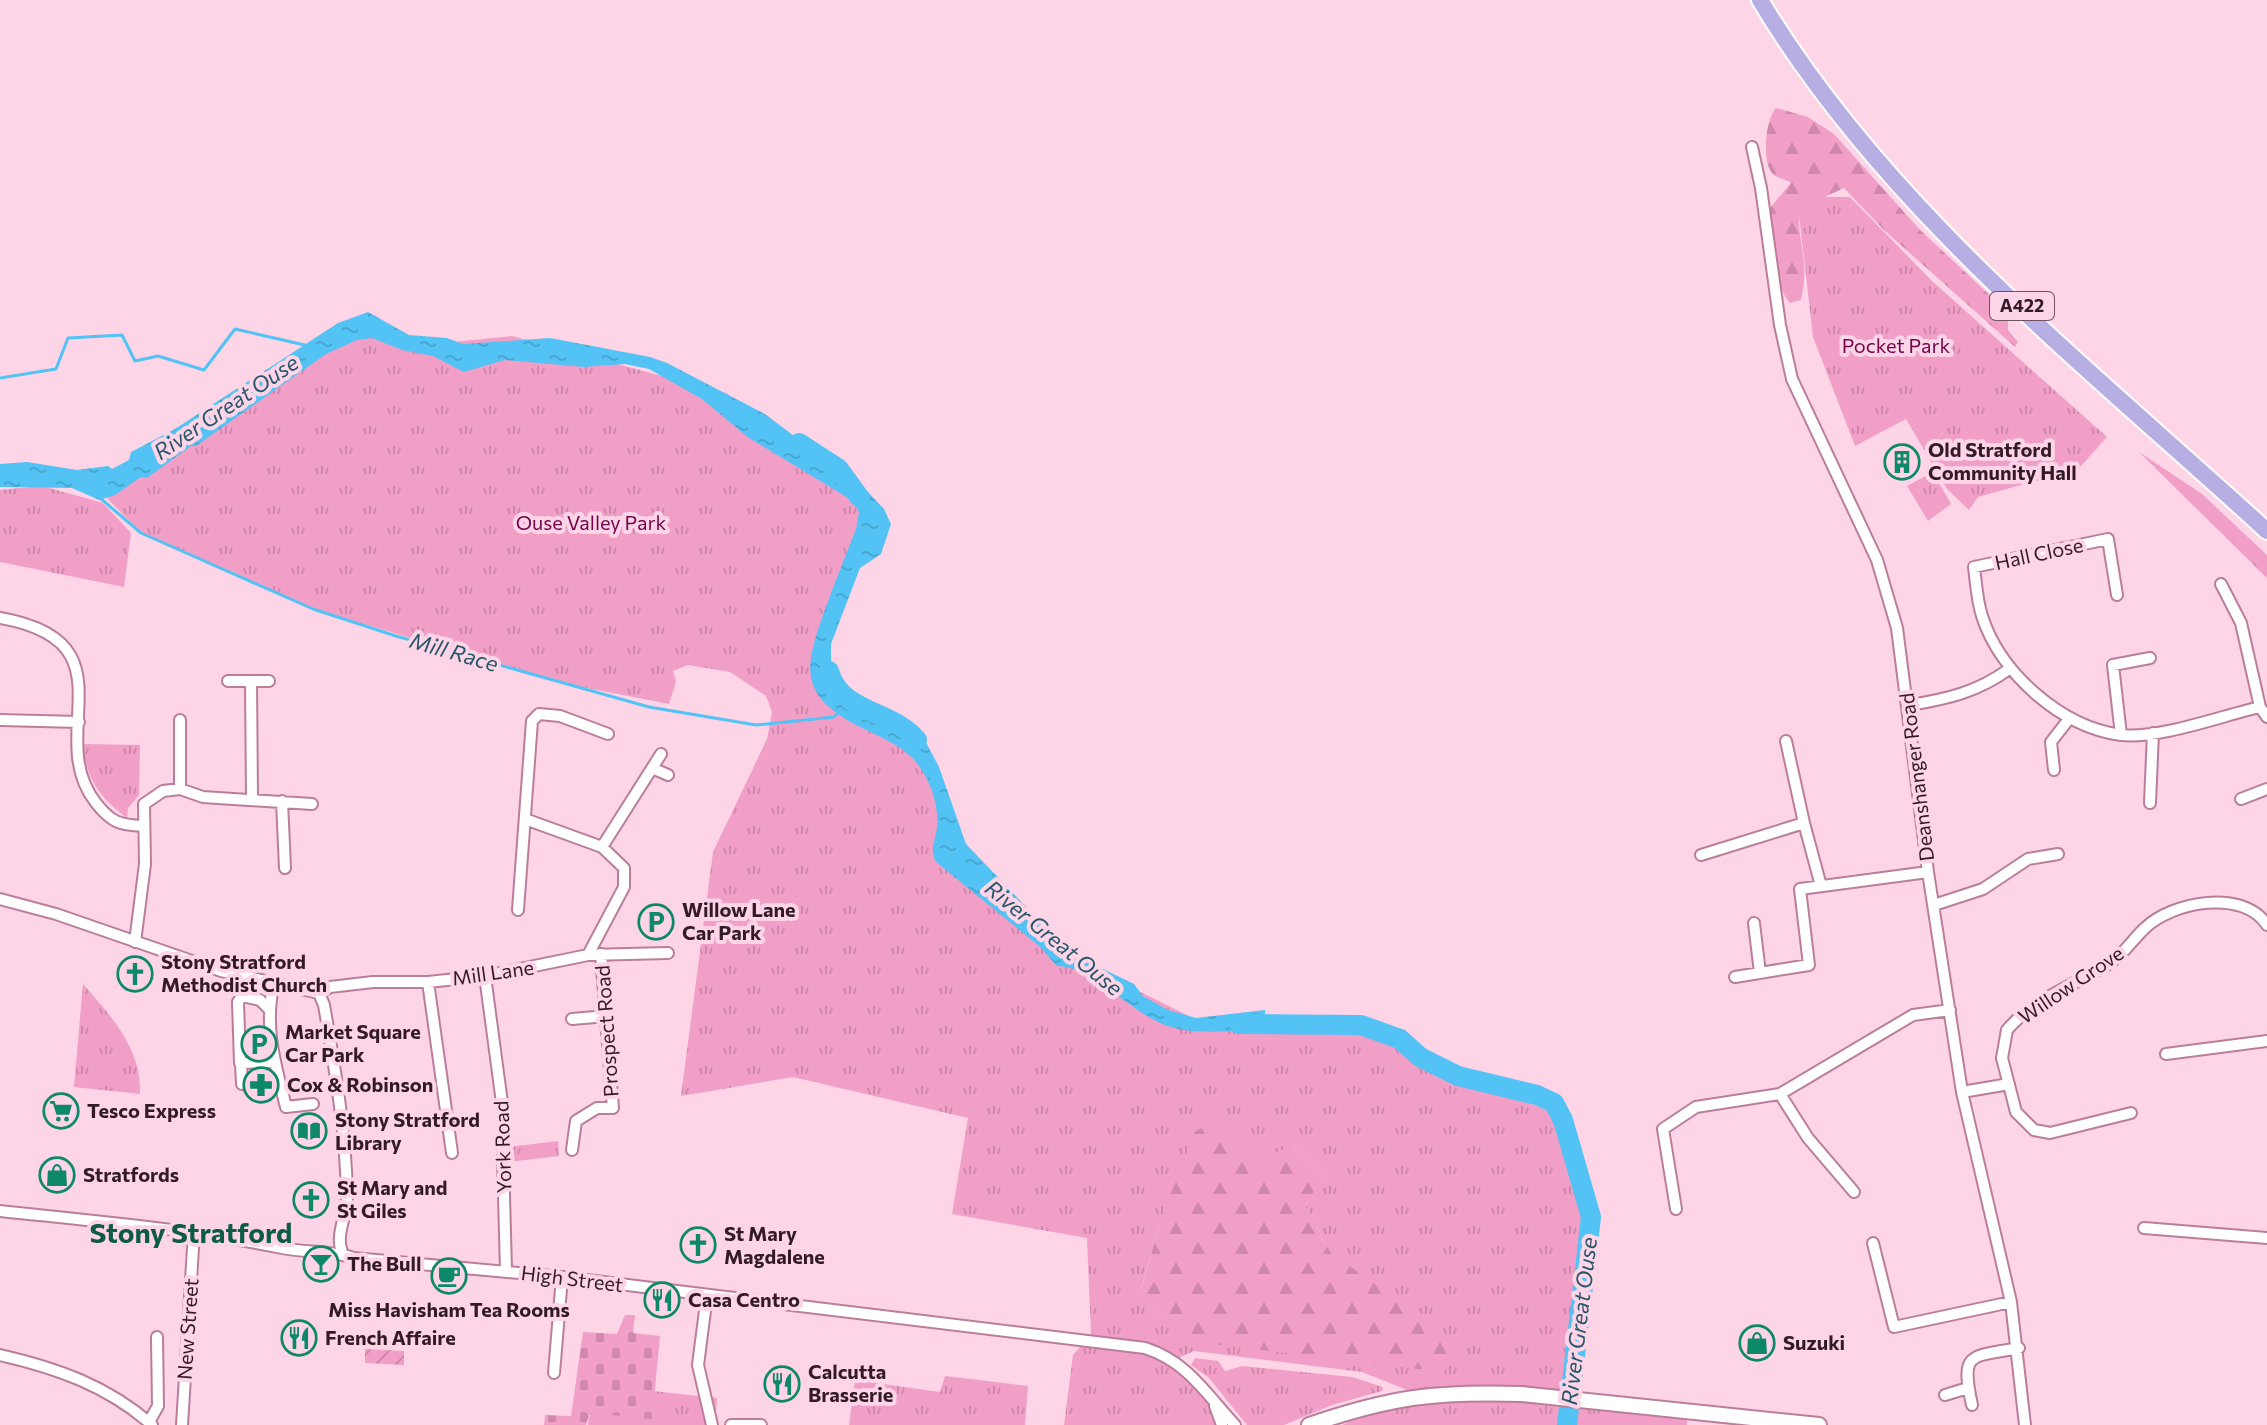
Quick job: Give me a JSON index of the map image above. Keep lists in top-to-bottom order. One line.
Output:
{"streets":{"main road":["A422"],"street":["Hall Close","Deanshanger Road","Mill Lane","Willow Grove","Prospect Road","York Road","High Street","New Street"]},"crossings":[["Mill Lane","Prospect Road"],["Mill Lane","York Road"],["York Road","High Street"],["High Street","New Street"]],"districts":["Stony Stratford"],"water":["River Great Ouse","Mill Race"],"parks":["Pocket Park","Ouse Valley Park"],"places":{"building":["Old Stratford Community Hall"],"parking":["Willow Lane Car Park","Market Square Car Park"],"church":["Stony Stratford Methodist Church","St Mary and St Giles","St Mary Magdalene"],"pharmacy":["Cox & Robinson"],"supermarket":["Tesco Express"],"library":["Stony Stratford Library"],"shop":["Stratfords","Suzuki"],"bar":["The Bull"],"cafe":["Miss Havisham Tea Rooms"],"restaurant":["Casa Centro","French Affaire","Calcutta Brasserie"]}}
